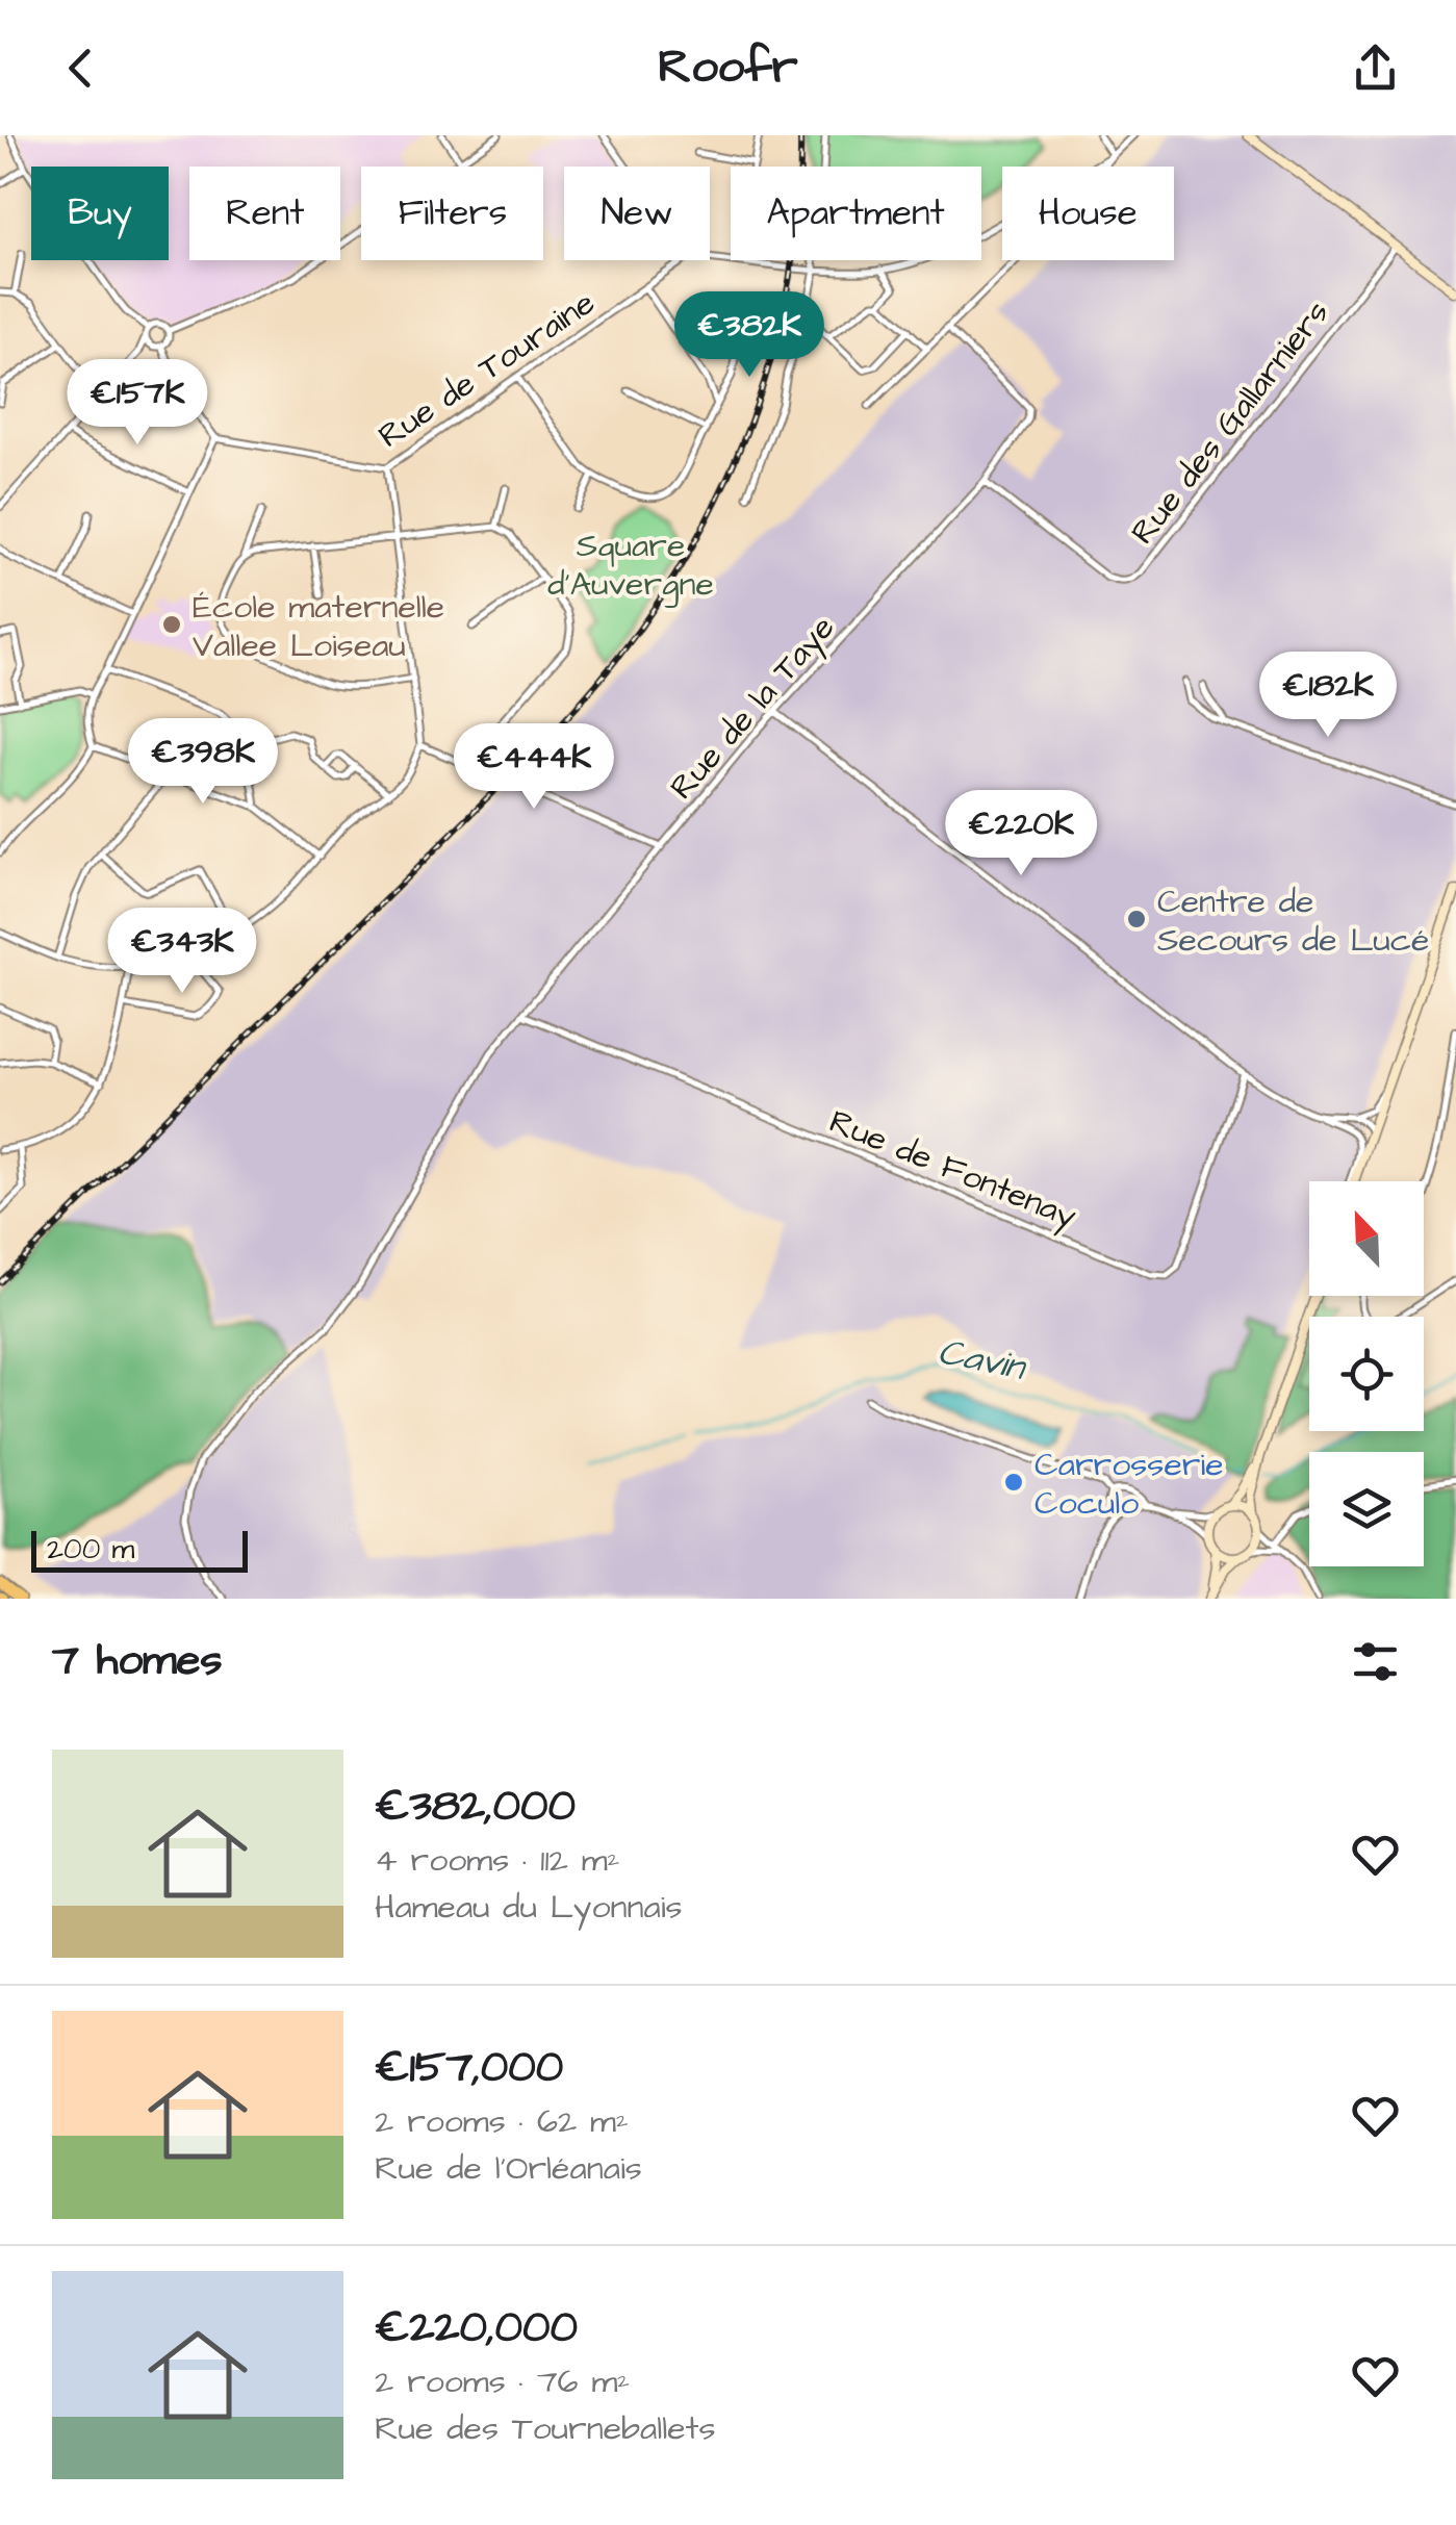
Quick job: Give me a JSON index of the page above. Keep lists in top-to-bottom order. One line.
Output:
{"streets":{"street":["Rue de Touraine","Rue des Gallarniers","Rue de la Taye","Rue de Fontenay"]},"crossings":[["Rue des Gallarniers","Rue de la Taye"],["Rue de la Taye","Rue de Fontenay"]],"water":["Cavin"],"parks":["Square d'Auvergne"],"places":["École maternelle Vallee Loiseau","Centre de Secours de Lucé","Carrosserie Coculo"],"scale_bar":"200 m","north":"top left","page":{"header":"Roofr","chip":["Buy","Rent","Filters","New","Apartment","House"],"price":["€382K","€157K","€182K","€398K","€444K","€220K","€343K"],"scale":"200 m","heading":"7 homes","list":[{"name":"€382,000","note":"4 rooms · 112 m² · Hameau du Lyonnais"},{"name":"€157,000","note":"2 rooms · 62 m² · Rue de l'Orléanais"},{"name":"€220,000","note":"2 rooms · 76 m² · Rue des Tourneballets"}]}}
